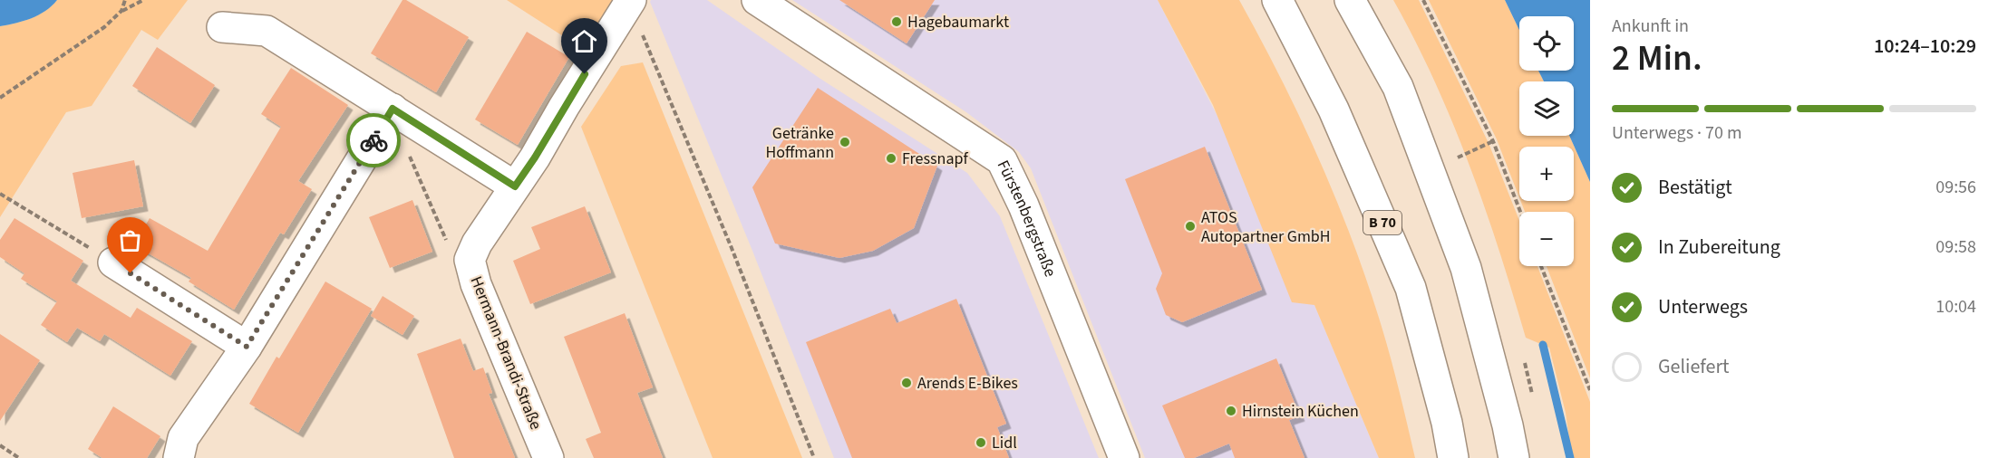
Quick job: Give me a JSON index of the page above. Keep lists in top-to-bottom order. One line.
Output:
{"streets":{"main road":["Fürstenbergstraße","B 70","Hermann-Brandi-Straße"]},"places":["Hagebaumarkt","Getränke Hoffmann","Fressnapf","ATOS Autopartner GmbH","Arends E-Bikes","Hirnstein Küchen","Lidl"],"page":{"heading":["2 Min.","Ankunft in","10:24–10:29"],"map_buttons":["+","−"],"bar":"Unterwegs · 70 m","list":[["Bestätigt","09:56"],["In Zubereitung","09:58"],["Unterwegs","10:04"],"Geliefert"]}}
